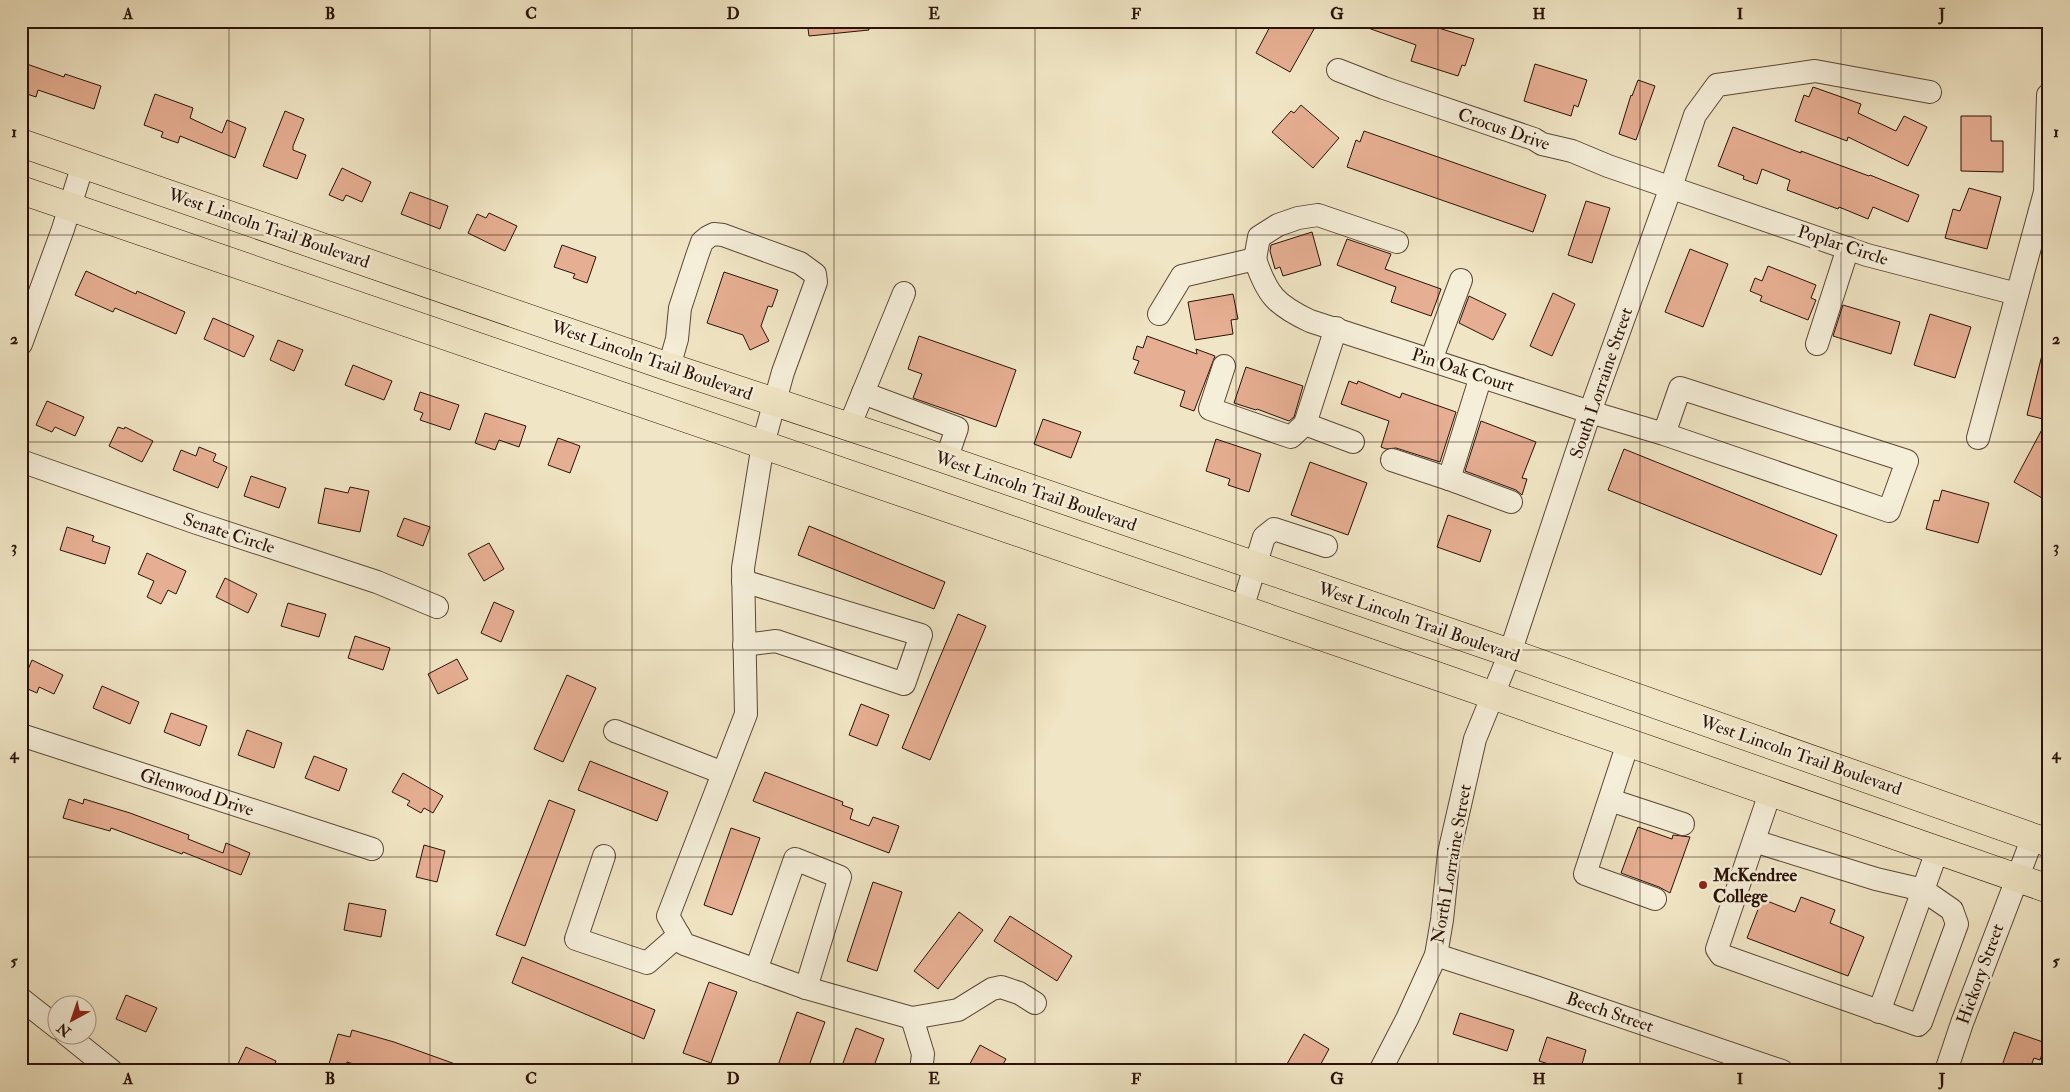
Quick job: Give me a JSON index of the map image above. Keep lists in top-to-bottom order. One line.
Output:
{"streets":{"main road":["West Lincoln Trail Boulevard"],"street":["Crocus Drive","Poplar Circle","Pin Oak Court","South Lorraine Street","Senate Circle","Glenwood Drive","North Lorraine Street","Hickory Street","Beech Street"]},"crossings":[["Crocus Drive","Poplar Circle"],["Crocus Drive","South Lorraine Street"],["West Lincoln Trail Boulevard","South Lorraine Street"],["West Lincoln Trail Boulevard","North Lorraine Street"],["West Lincoln Trail Boulevard","Hickory Street"],["Poplar Circle","South Lorraine Street"],["Pin Oak Court","South Lorraine Street"],["South Lorraine Street","North Lorraine Street"],["North Lorraine Street","Beech Street"]],"places":["McKendree College"],"north":"bottom left","grid":{"columns":["A","B","C","D","E","F","G","H","I","J"],"rows":["1","2","3","4","5"]}}
